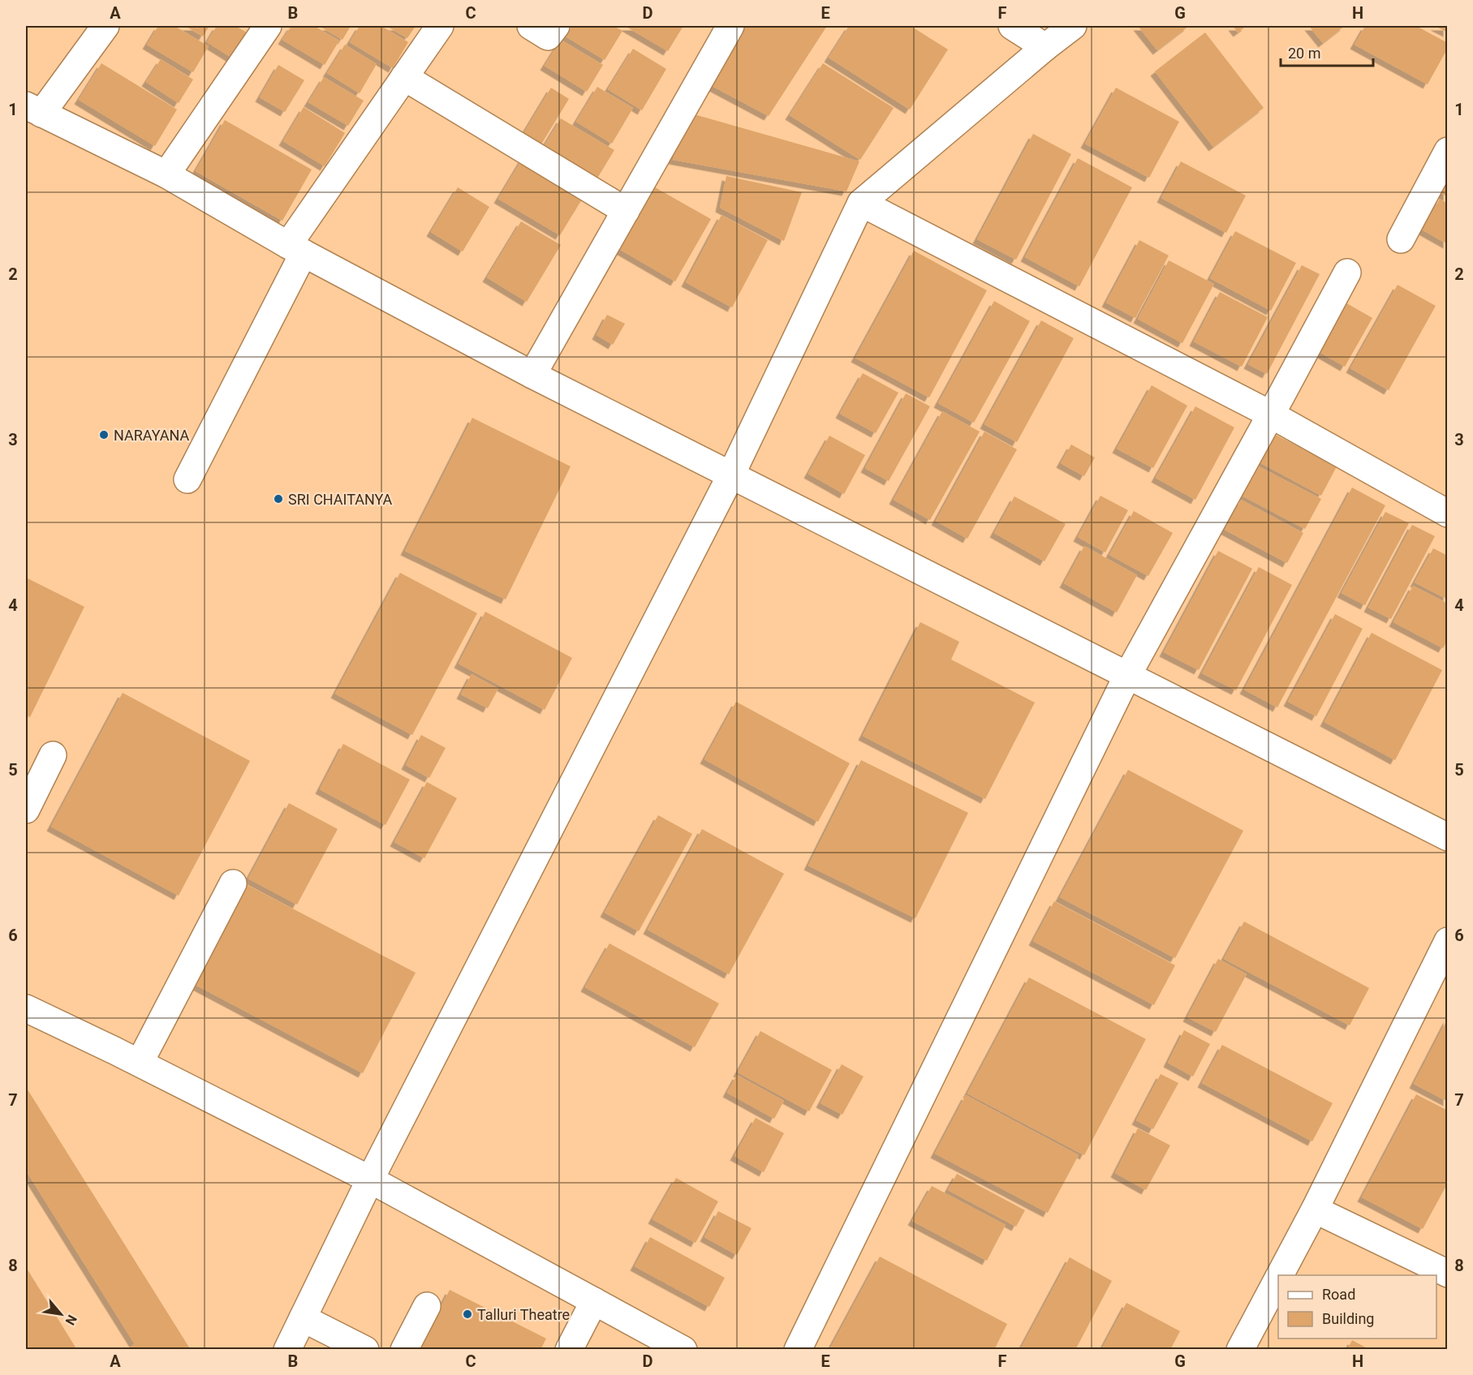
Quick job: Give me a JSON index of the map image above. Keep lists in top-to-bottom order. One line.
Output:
{"places":["NARAYANA","SRI CHAITANYA","Talluri Theatre"],"legend":["Road","Building"],"scale_bar":"20 m","north":"bottom right","grid":{"columns":["A","B","C","D","E","F","G","H"],"rows":["1","2","3","4","5","6","7","8"]}}
